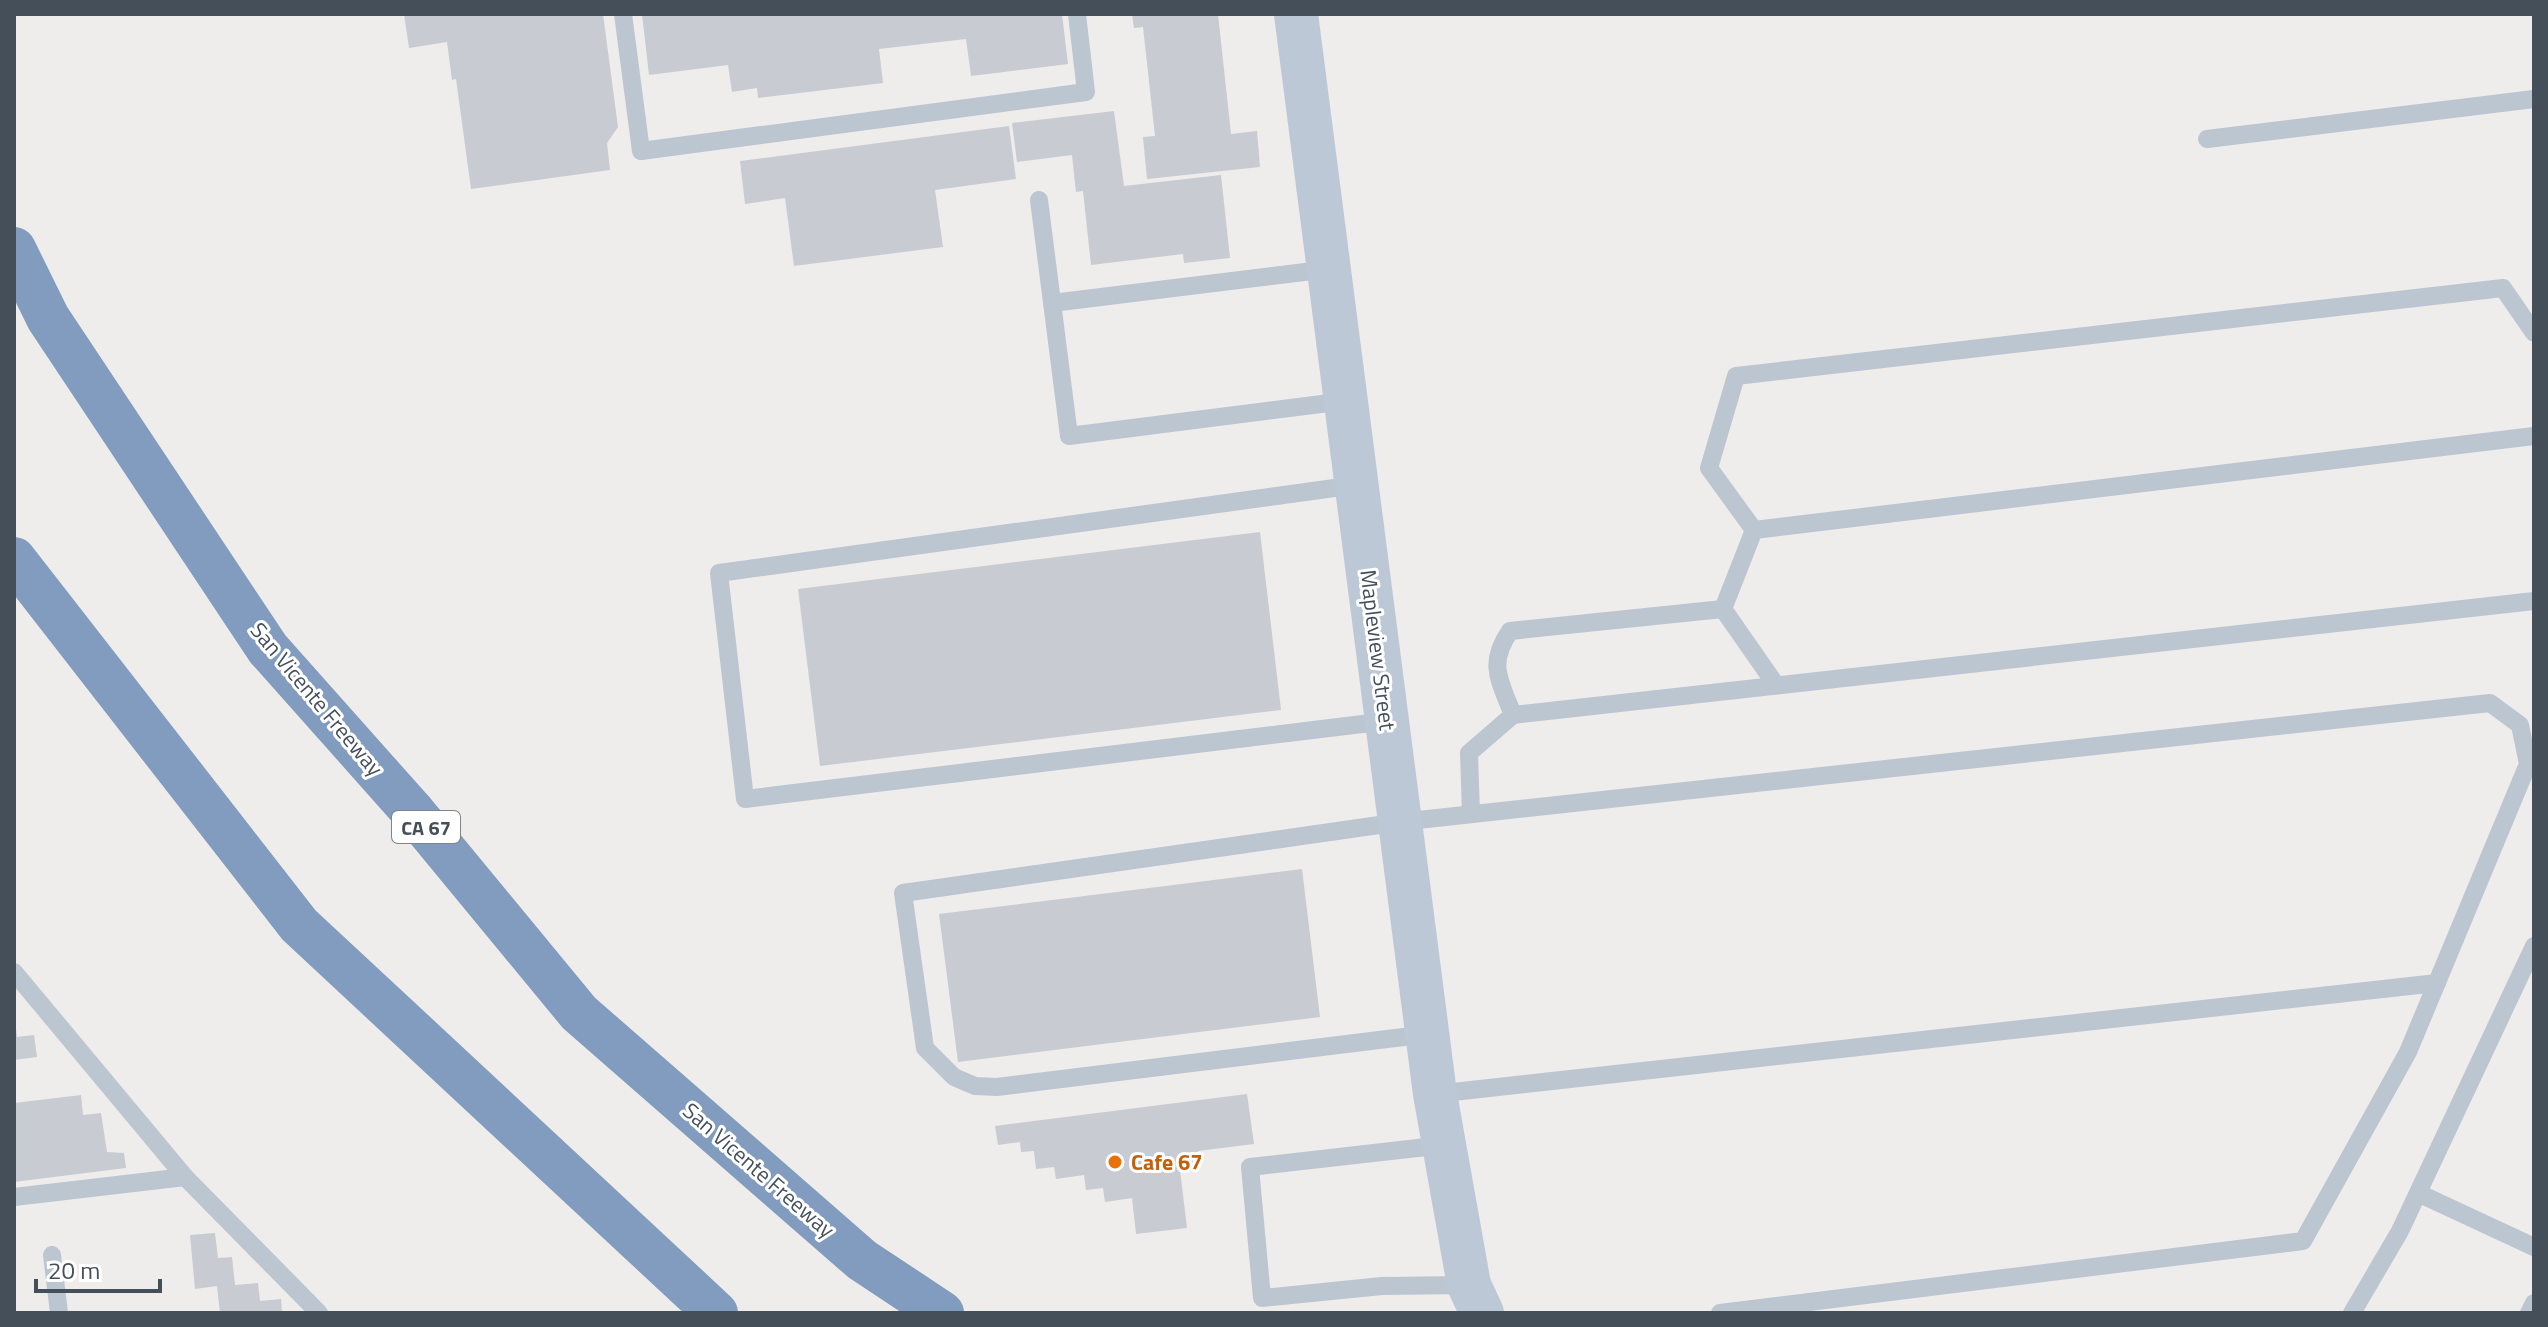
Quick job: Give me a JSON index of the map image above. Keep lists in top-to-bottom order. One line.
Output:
{"streets":{"highway":["San Vicente Freeway","CA 67"],"main road":["Mapleview Street"]},"places":["Cafe 67"],"scale_bar":"20 m"}
